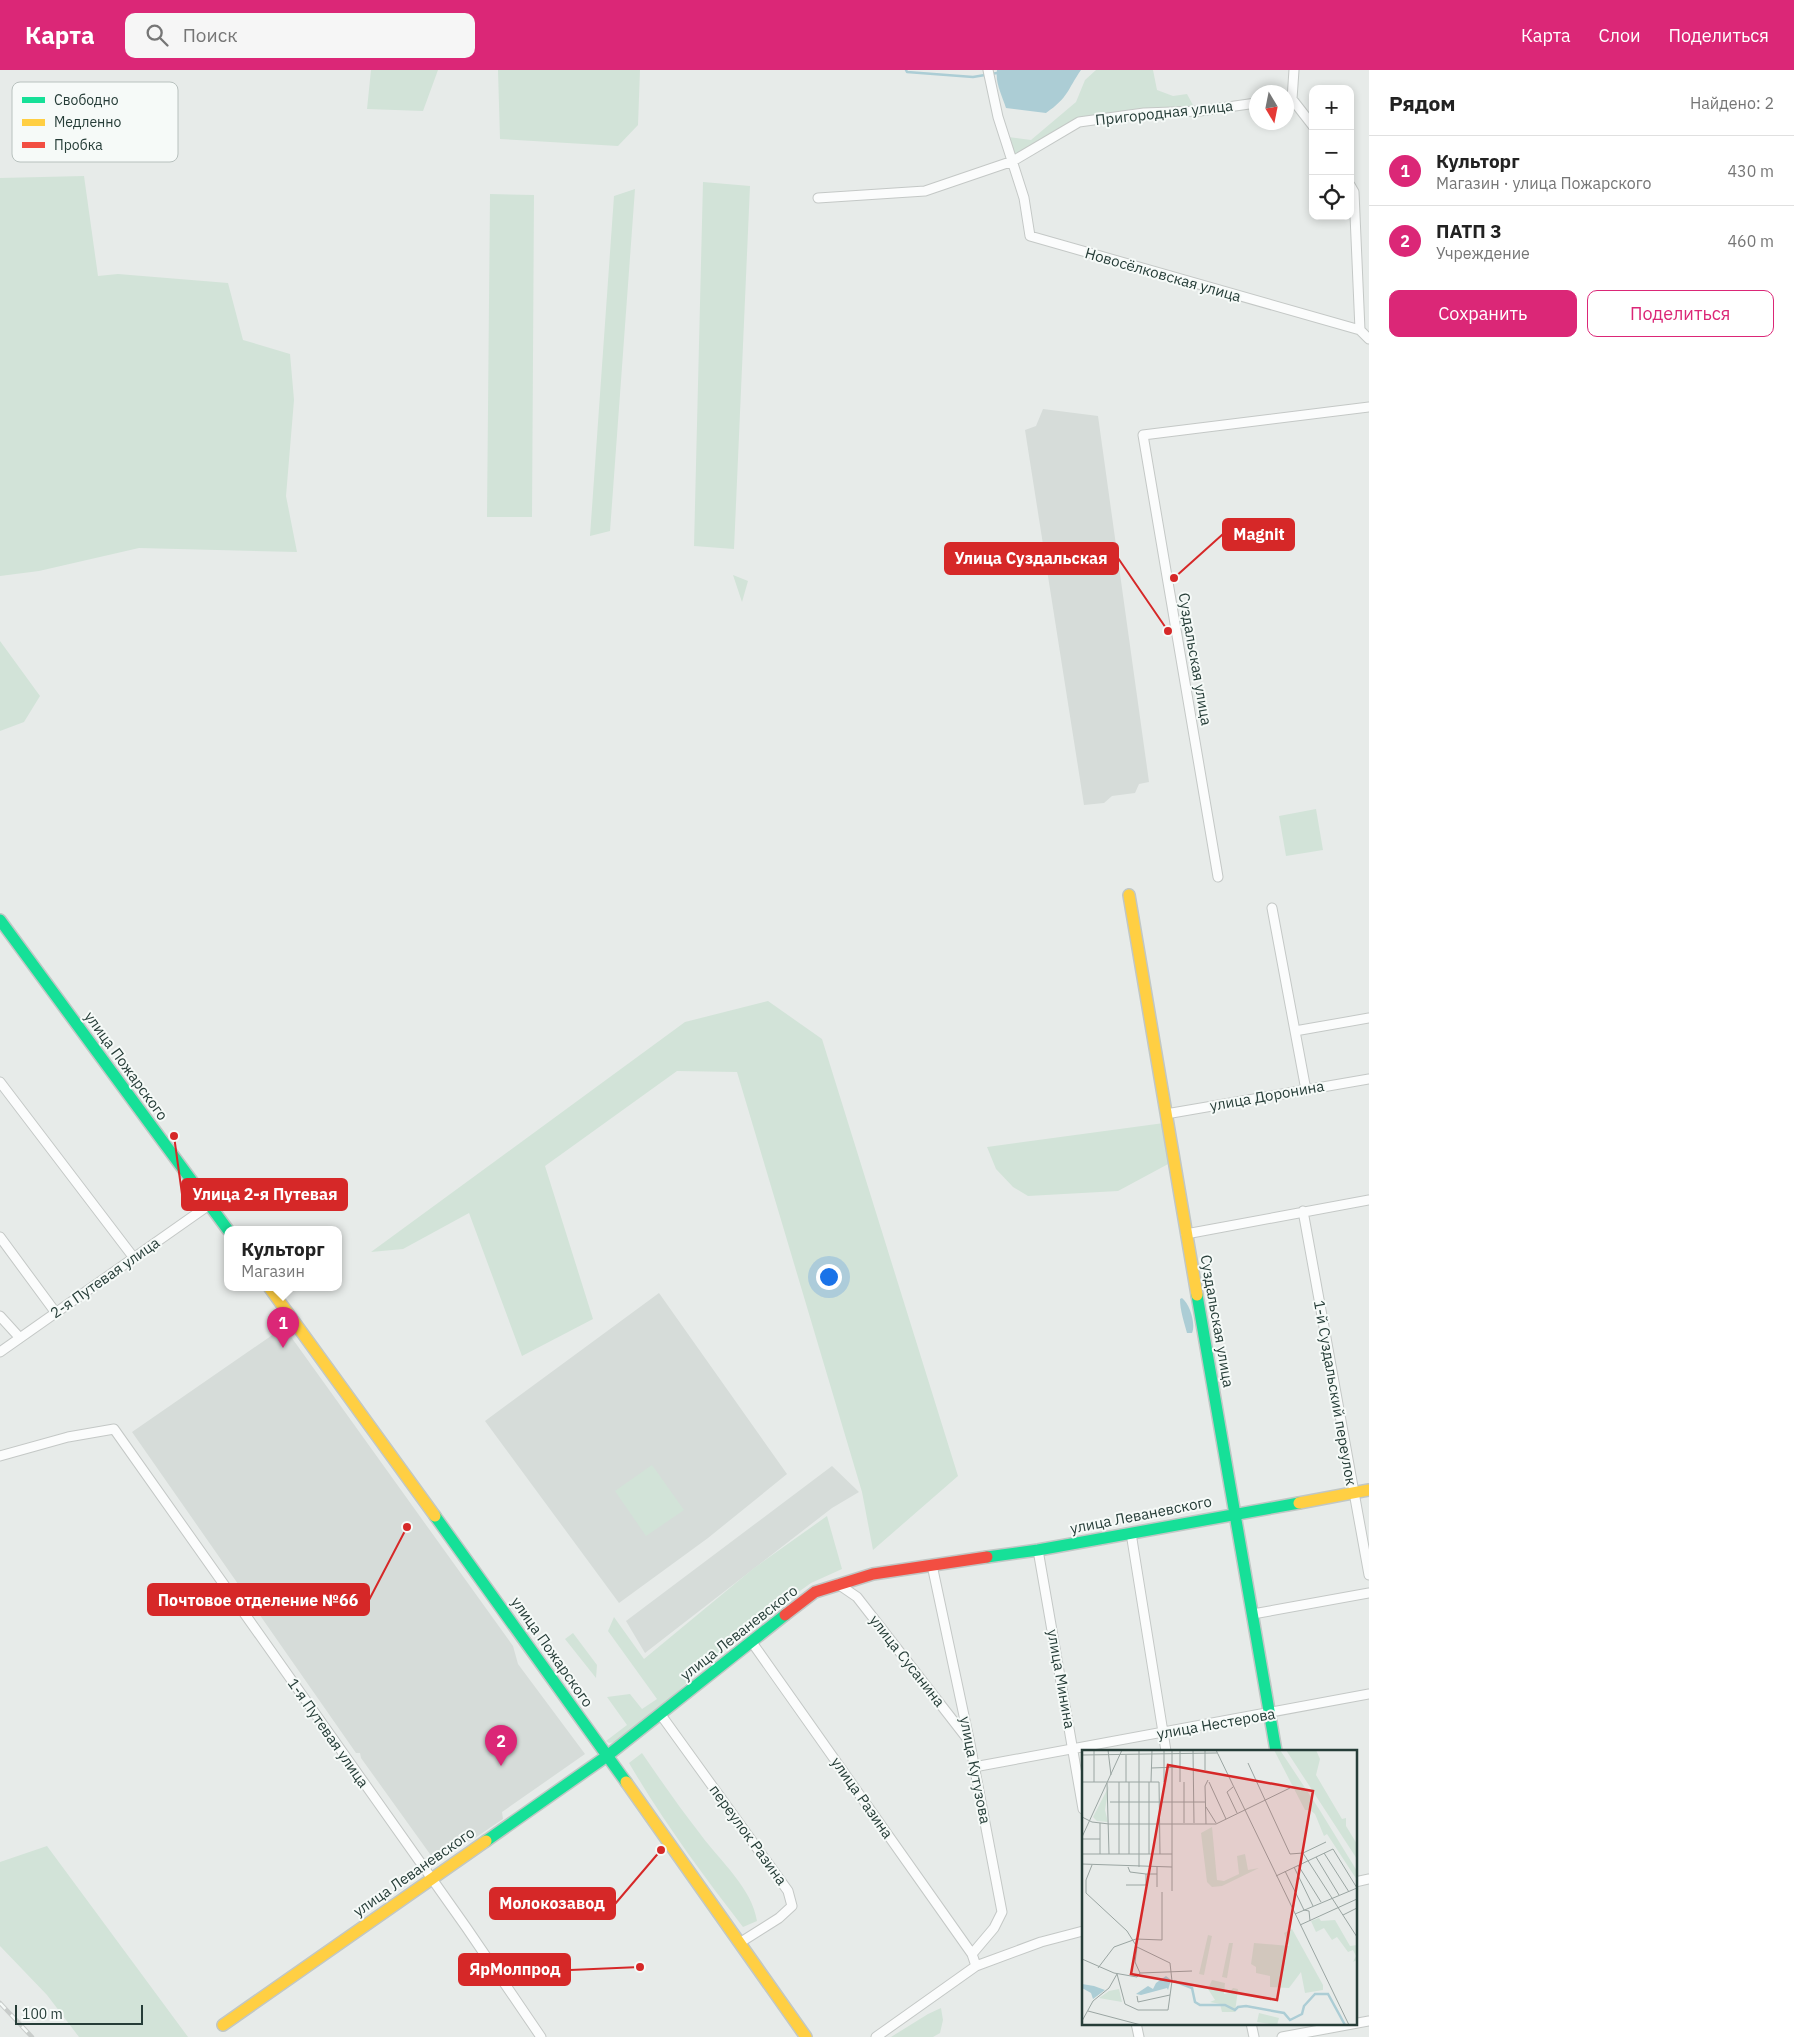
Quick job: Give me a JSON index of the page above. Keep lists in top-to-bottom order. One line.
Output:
{"streets":{"street":["Пригородная улица","Новосёлковская улица","Суздальская улица","улица Пожарского","улица Доронина","2-я Путевая улица","1-й Суздальский переулок","улица Леваневского","улица Сусанина","улица Минина","улица Нестерова","1-я Путевая улица","улица Кутузова","улица Разина","переулок Разина"]},"crossings":[["Пригородная улица","Новосёлковская улица"],["Суздальская улица","улица Доронина"],["Суздальская улица","улица Леваневского"],["Суздальская улица","улица Нестерова"],["улица Пожарского","2-я Путевая улица"],["улица Пожарского","улица Леваневского"],["улица Пожарского","переулок Разина"],["1-й Суздальский переулок","улица Леваневского"],["улица Леваневского","улица Сусанина"],["улица Леваневского","улица Минина"],["улица Леваневского","1-я Путевая улица"],["улица Леваневского","улица Кутузова"],["улица Леваневского","улица Разина"],["улица Леваневского","переулок Разина"],["улица Сусанина","улица Кутузова"],["улица Минина","улица Нестерова"],["улица Нестерова","улица Кутузова"],["улица Кутузова","улица Разина"]],"places":["Magnit","Улица Суздальская","Улица 2-я Путевая","Почтовое отделение №66","Молокозавод","ЯрМолпрод"],"legend":["Свободно","Медленно","Пробка"],"scale_bar":"100 m","north":"bottom","page":{"header":"Карта","search":"Поиск","nav":["Карта","Слои","Поделиться"],"heading":["Рядом","Найдено: 2"],"map_buttons":["+","−"],"list":[{"mark":"1","name":"Культорг","note":"Магазин · улица Пожарского","value":"430 m"},{"mark":"2","name":"ПАТП 3","note":"Учреждение","value":"460 m"}],"buttons":["Сохранить","Поделиться"],"popup":["Культорг","Магазин"],"pins":["1","2"],"scale":"100 m"}}
